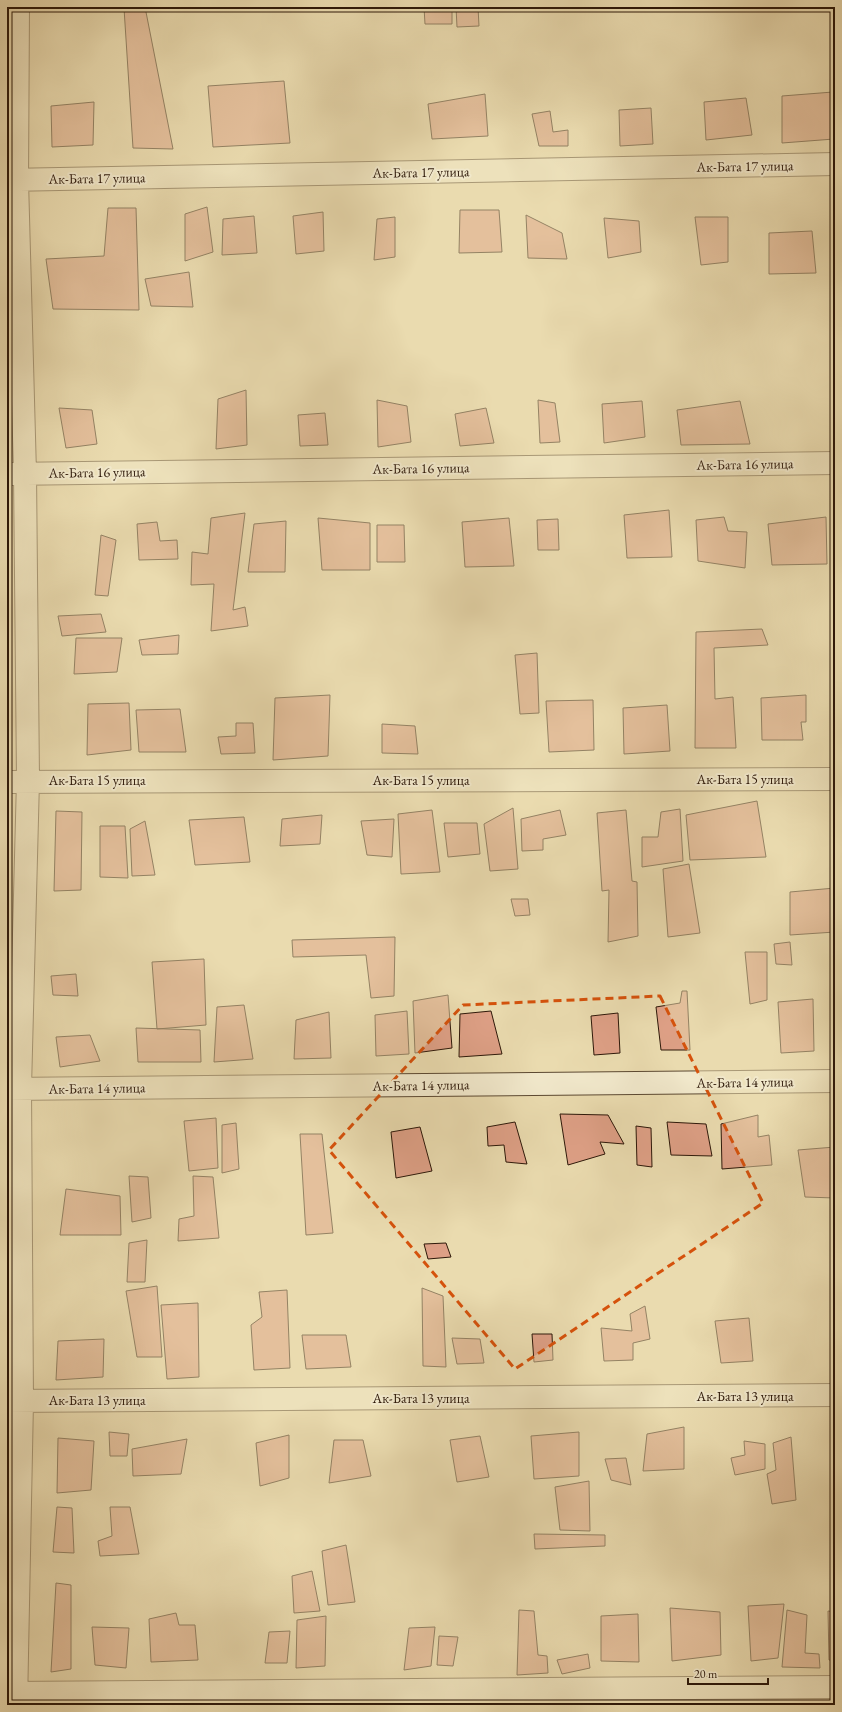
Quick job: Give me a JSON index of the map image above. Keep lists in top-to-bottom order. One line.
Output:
{"streets":{"street":["Ак-Бата 17 улица","Ак-Бата 16 улица","Ак-Бата 15 улица","Ак-Бата 14 улица","Ак-Бата 13 улица"]},"scale_bar":"20 m"}
